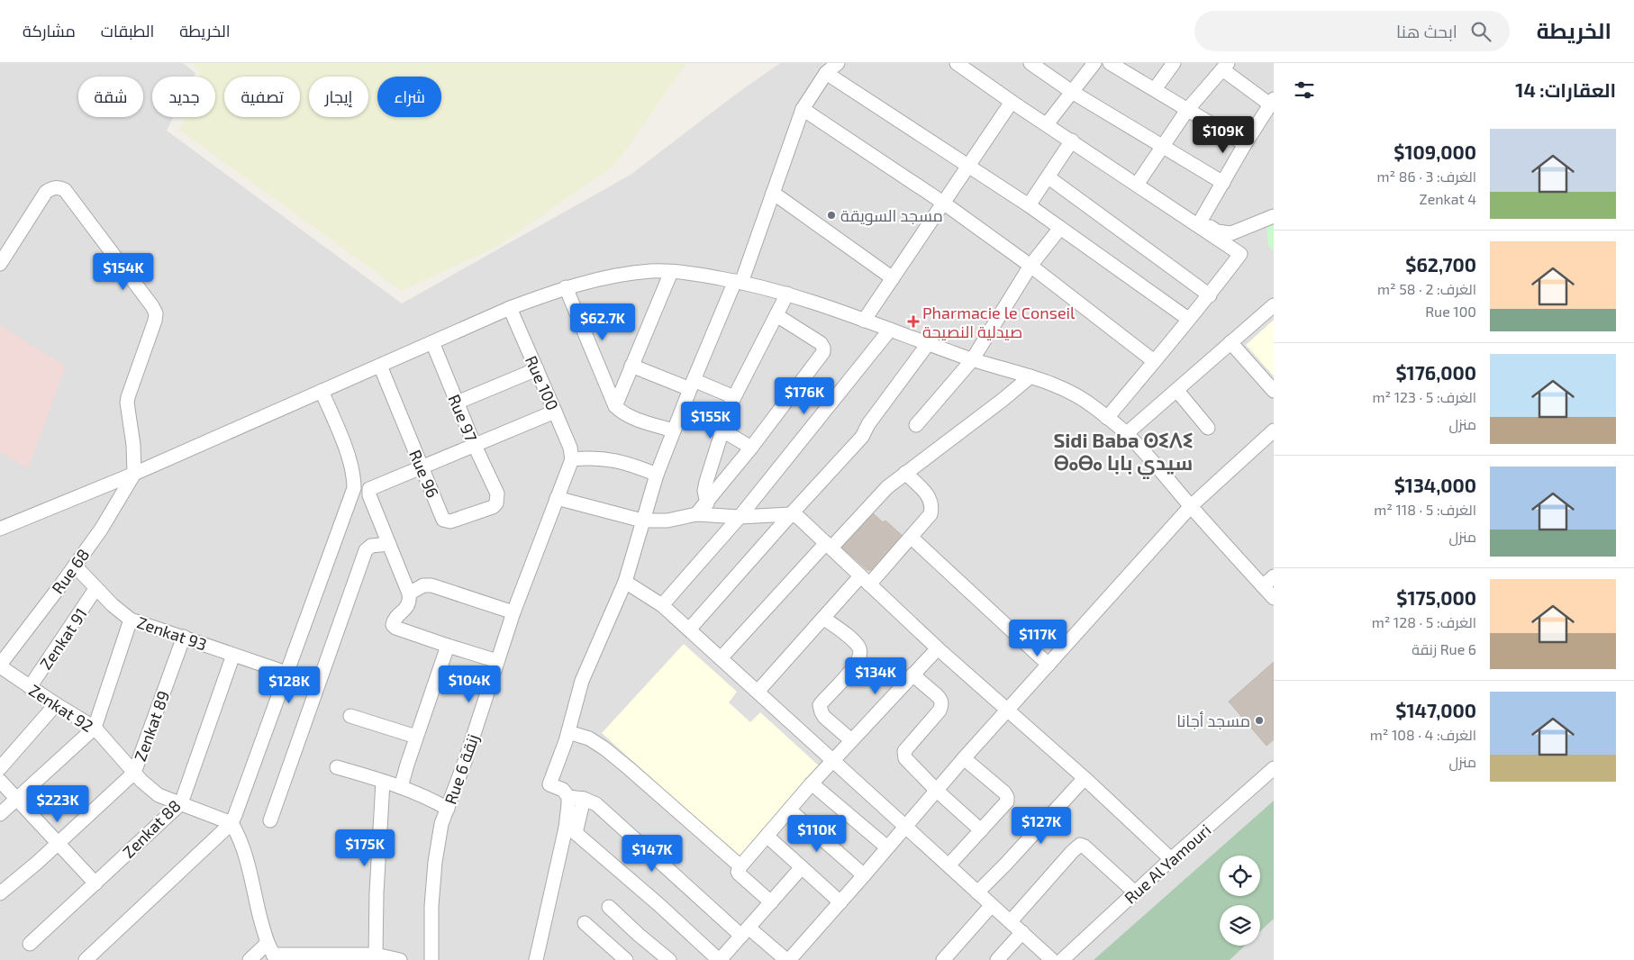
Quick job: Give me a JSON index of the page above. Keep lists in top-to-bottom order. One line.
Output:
{"streets":{"street":["Rue 100","Rue 97","Rue 96","Rue 68","Zenkat 93","Zenkat 91","Zenkat 92","Zenkat 89","Rue 6 زنقة","Zenkat 88","Rue Al Yamouri"]},"crossings":[["Rue 100","Rue 6 زنقة"],["Rue 97","Rue 96"],["Rue 68","Zenkat 93"],["Rue 68","Zenkat 92"],["Zenkat 93","Zenkat 91"],["Zenkat 93","Zenkat 89"],["Zenkat 93","Zenkat 88"],["Zenkat 91","Zenkat 92"],["Zenkat 92","Zenkat 89"],["Zenkat 92","Zenkat 88"]],"districts":["Sidi Baba ⵙⵉⴷⵉ ⴱⴰⴱⴰ سيدي بابا"],"places":{"other":["مسجد السويقة","مسجد أجانا"],"health":["Pharmacie le Conseil صيدلية النصيحة"]},"page":{"header":"الخريطة","search":"ابحث هنا","nav":["الخريطة","الطبقات","مشاركة"],"heading":"العقارات: 14","chip":["شراء","إيجار","تصفية","جديد","شقة"],"price":["$109K","$154K","$62.7K","$176K","$155K","$117K","$134K","$104K","$128K","$223K","$127K","$110K","$175K","$147K"],"list":[{"name":"$109,000","note":"الغرف: 3 · 86 m² · Zenkat 4"},{"name":"$62,700","note":"الغرف: 2 · 58 m² · Rue 100"},{"name":"$176,000","note":"الغرف: 5 · 123 m² · منزل"},{"name":"$134,000","note":"الغرف: 5 · 118 m² · منزل"},{"name":"$175,000","note":"الغرف: 5 · 128 m² · Rue 6 زنقة"},{"name":"$147,000","note":"الغرف: 4 · 108 m² · منزل"}]}}
